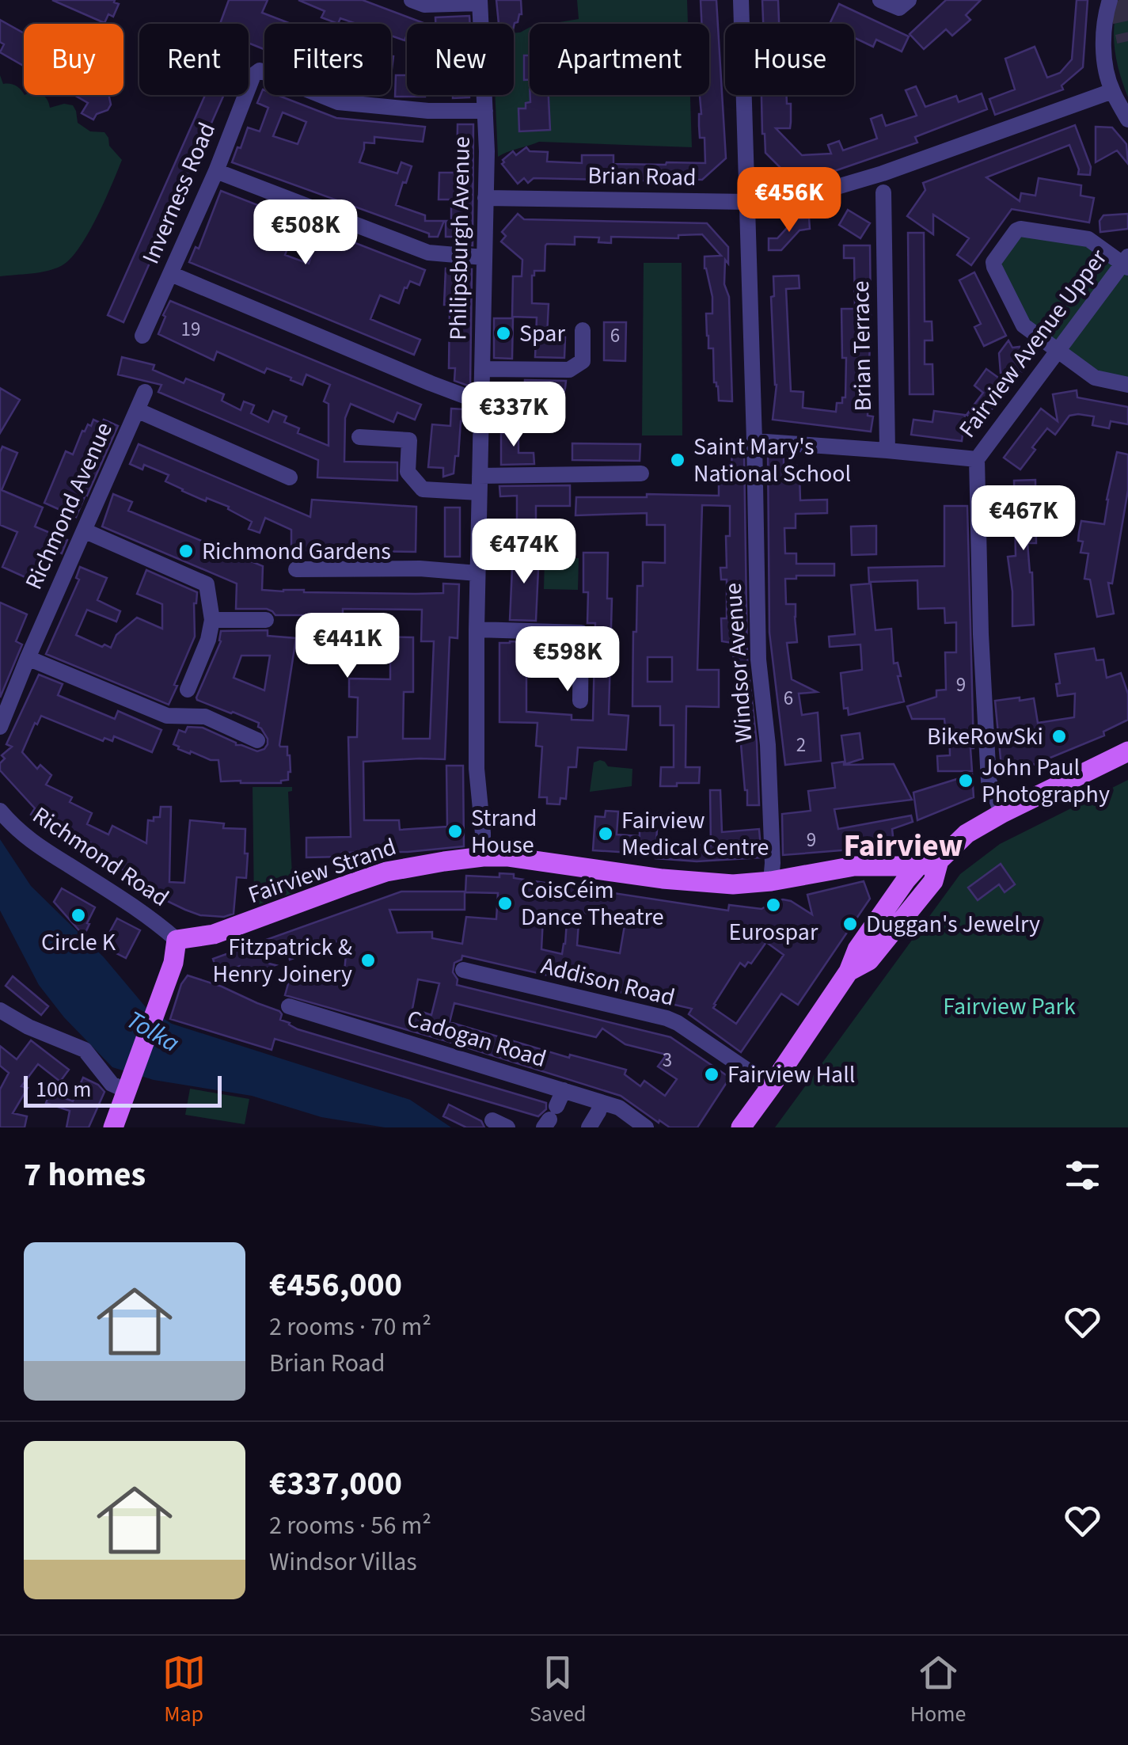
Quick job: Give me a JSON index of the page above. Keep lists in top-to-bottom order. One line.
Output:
{"streets":{"main road":["Fairview Strand"],"street":["Brian Road","Inverness Road","Philipsburgh Avenue","Fairview Avenue Upper","Brian Terrace","Richmond Avenue","Windsor Avenue","Richmond Road","Addison Road","Cadogan Road"]},"crossings":[["Brian Road","Philipsburgh Avenue"],["Brian Road","Windsor Avenue"],["Inverness Road","Philipsburgh Avenue"],["Philipsburgh Avenue","Fairview Strand"],["Windsor Avenue","Fairview Strand"],["Richmond Road","Fairview Strand"]],"districts":["Fairview"],"water":["Tolka"],"parks":["Fairview Park"],"places":["Spar","Saint Mary's National School","Richmond Gardens","BikeRowSki","John Paul Photography","Strand House","Fairview Medical Centre","CoisCéim Dance Theatre","Eurospar","Circle K","Duggan's Jewelry","Fitzpatrick & Henry Joinery","Fairview Hall"],"house_numbers":["19","6","9","6","2","9","3"],"scale_bar":"100 m","page":{"chip":["Buy","Rent","Filters","New","Apartment","House"],"price":["€456K","€508K","€337K","€467K","€474K","€441K","€598K"],"scale":"100 m","heading":"7 homes","list":[{"name":"€456,000","note":"2 rooms · 70 m² · Brian Road"},{"name":"€337,000","note":"2 rooms · 56 m² · Windsor Villas"}],"tabs":["Map","Saved","Home"]}}
